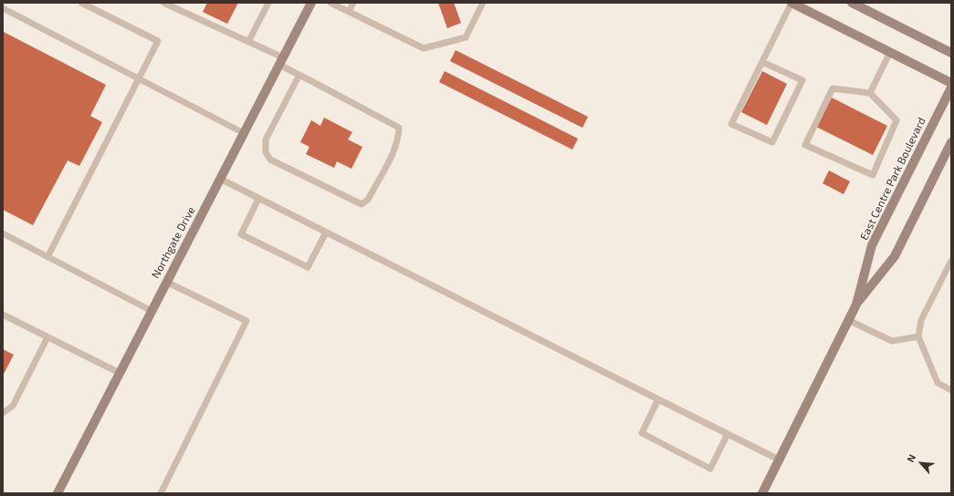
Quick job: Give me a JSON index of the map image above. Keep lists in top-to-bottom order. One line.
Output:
{"streets":{"street":["East Centre Park Boulevard","Northgate Drive"]},"north":"top left"}
